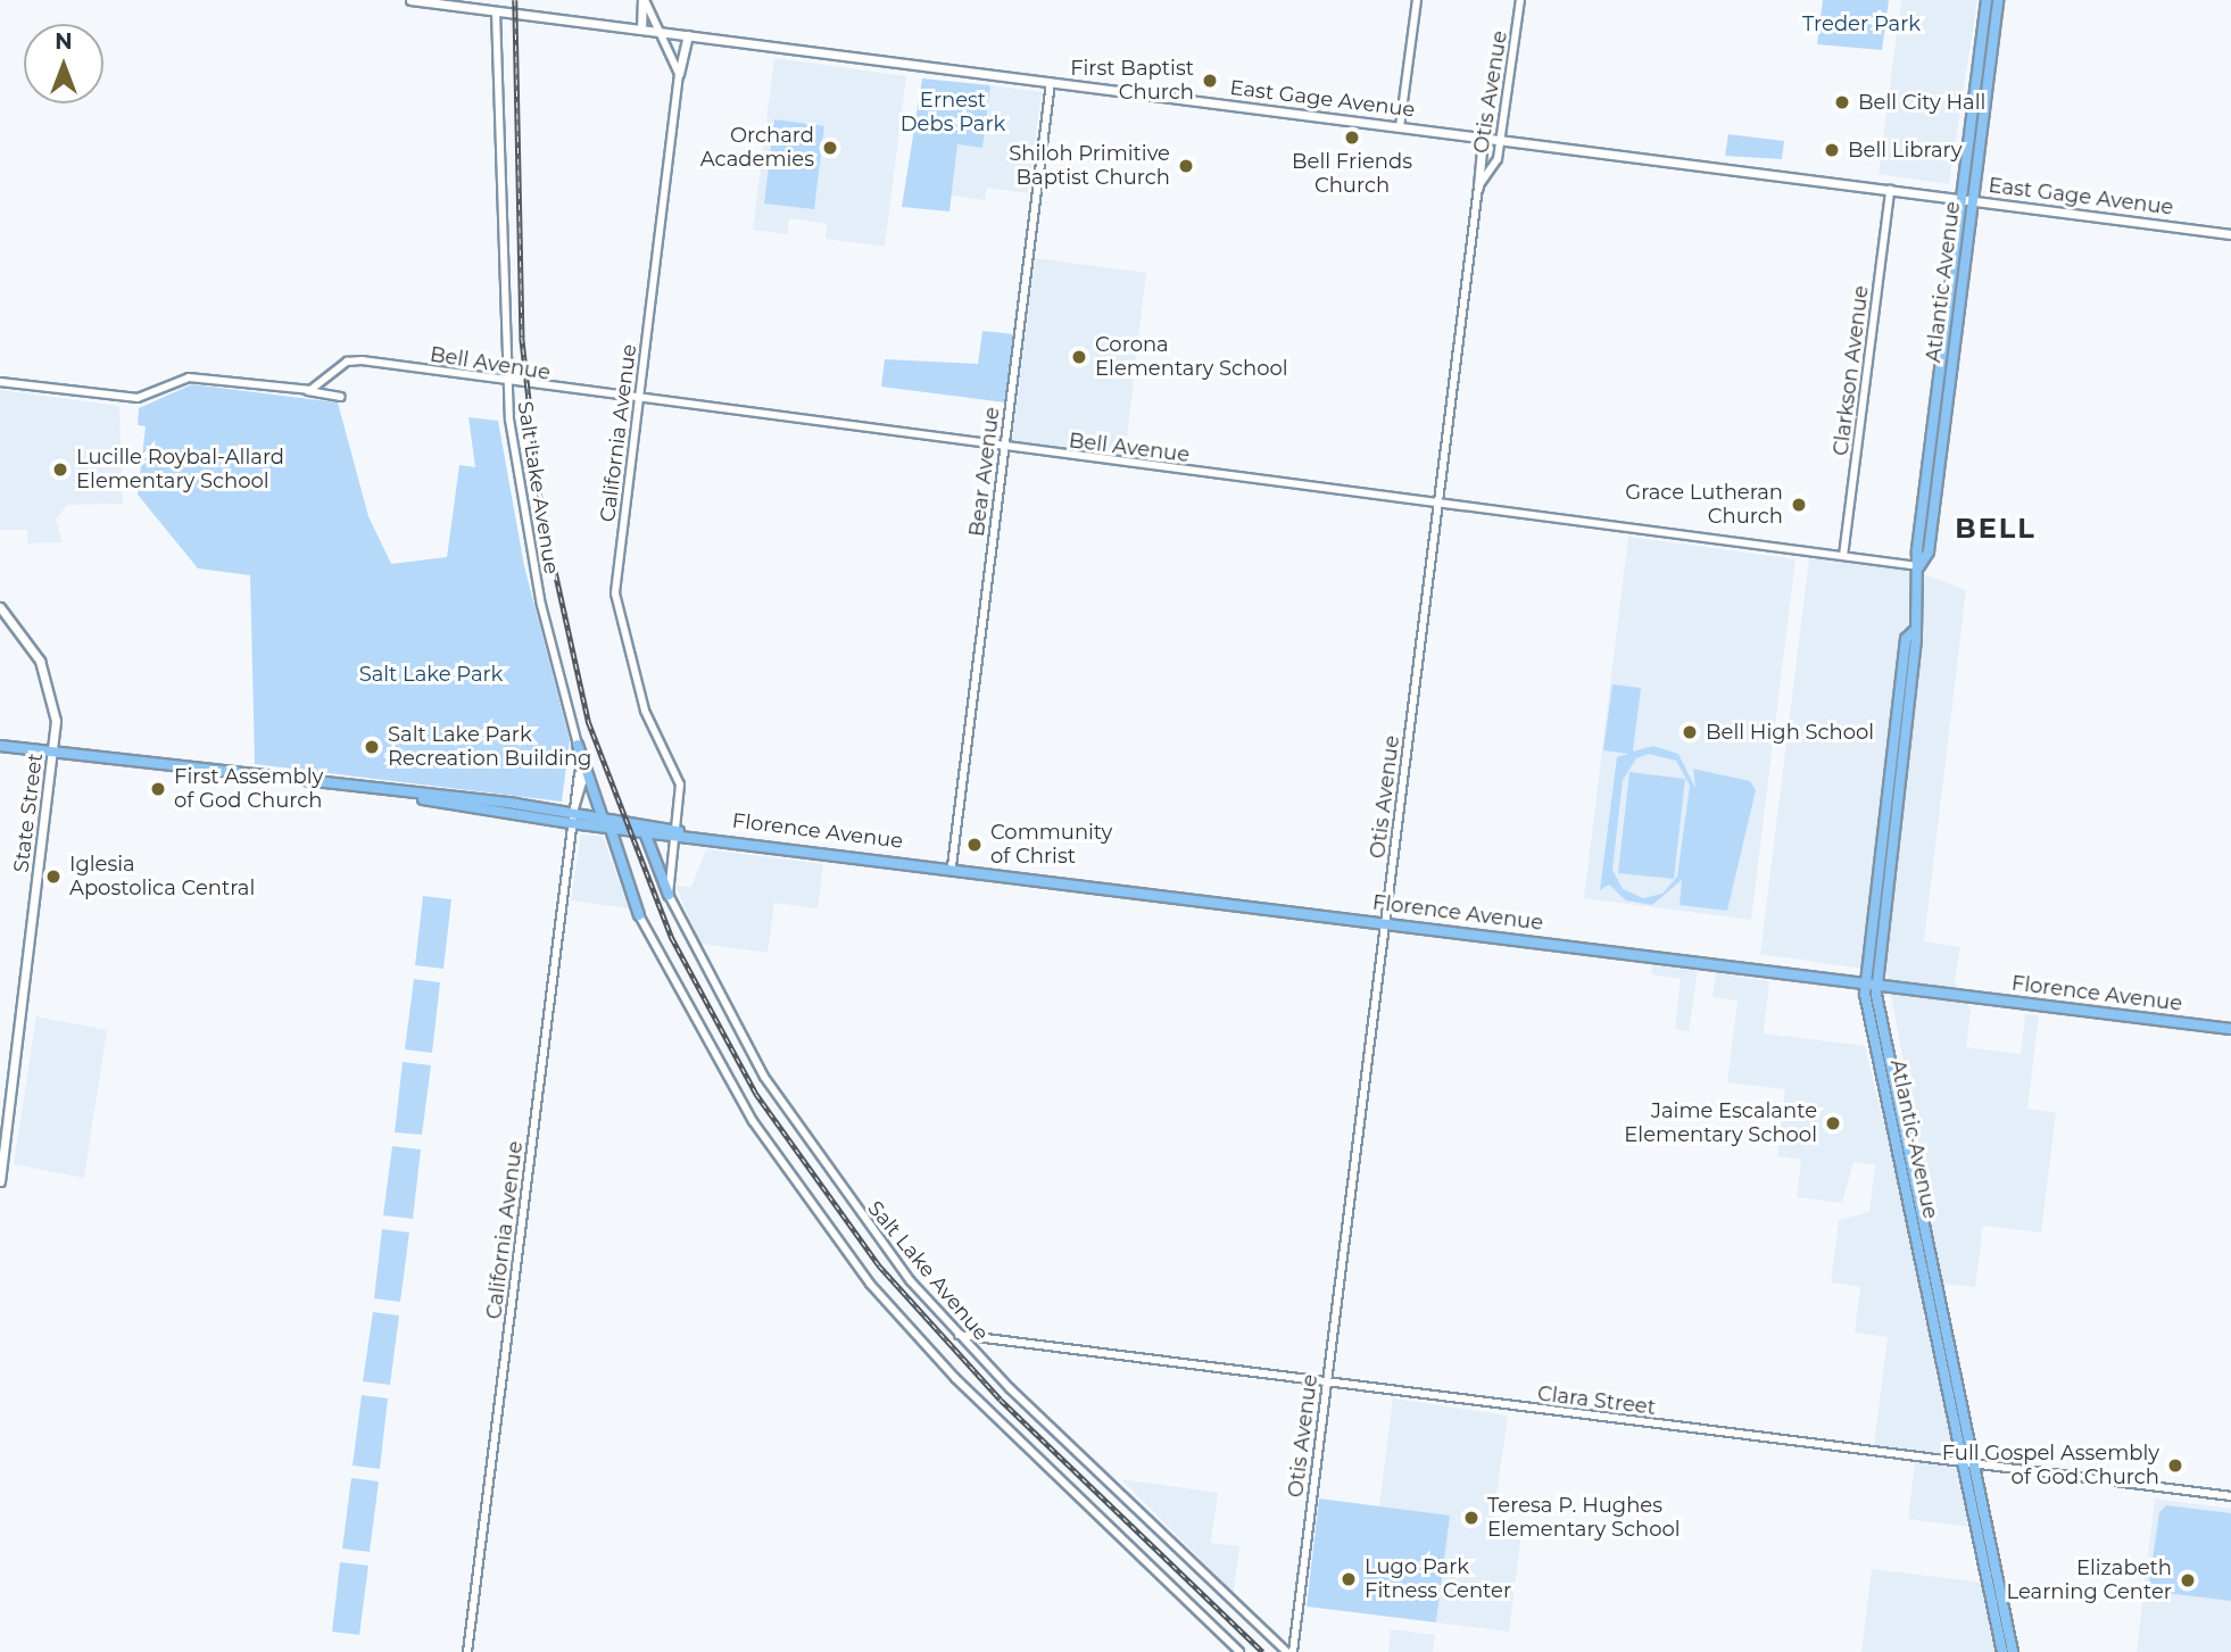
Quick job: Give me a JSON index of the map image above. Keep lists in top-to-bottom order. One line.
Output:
{"streets":{"main road":["East Gage Avenue","Atlantic Avenue","State Street","Florence Avenue"],"street":["Otis Avenue","Bell Avenue","Clarkson Avenue","California Avenue","Bear Avenue","Salt Lake Avenue","Clara Street"]},"crossings":[["Otis Avenue","East Gage Avenue"],["Otis Avenue","Bell Avenue"],["Otis Avenue","Salt Lake Avenue"],["Otis Avenue","Florence Avenue"],["Otis Avenue","Clara Street"],["East Gage Avenue","Atlantic Avenue"],["East Gage Avenue","Clarkson Avenue"],["East Gage Avenue","California Avenue"],["East Gage Avenue","Bear Avenue"],["East Gage Avenue","Salt Lake Avenue"],["Atlantic Avenue","Bell Avenue"],["Atlantic Avenue","Florence Avenue"],["Atlantic Avenue","Clara Street"],["Bell Avenue","Clarkson Avenue"],["Bell Avenue","California Avenue"],["Bell Avenue","Bear Avenue"],["Bell Avenue","Salt Lake Avenue"],["California Avenue","Salt Lake Avenue"],["California Avenue","Florence Avenue"],["Bear Avenue","Florence Avenue"],["Salt Lake Avenue","Clara Street"]],"districts":["BELL"],"parks":["Treder Park","Ernest Debs Park","Salt Lake Park"],"places":["First Baptist Church","Bell City Hall","Bell Friends Church","Orchard Academies","Bell Library","Shiloh Primitive Baptist Church","Corona Elementary School","Lucille Roybal-Allard Elementary School","Grace Lutheran Church","Bell High School","Salt Lake Park Recreation Building","First Assembly of God Church","Community of Christ","Iglesia Apostolica Central","Jaime Escalante Elementary School","Full Gospel Assembly of God Church","Teresa P. Hughes Elementary School","Lugo Park Fitness Center","Elizabeth Learning Center"],"north":"top"}
